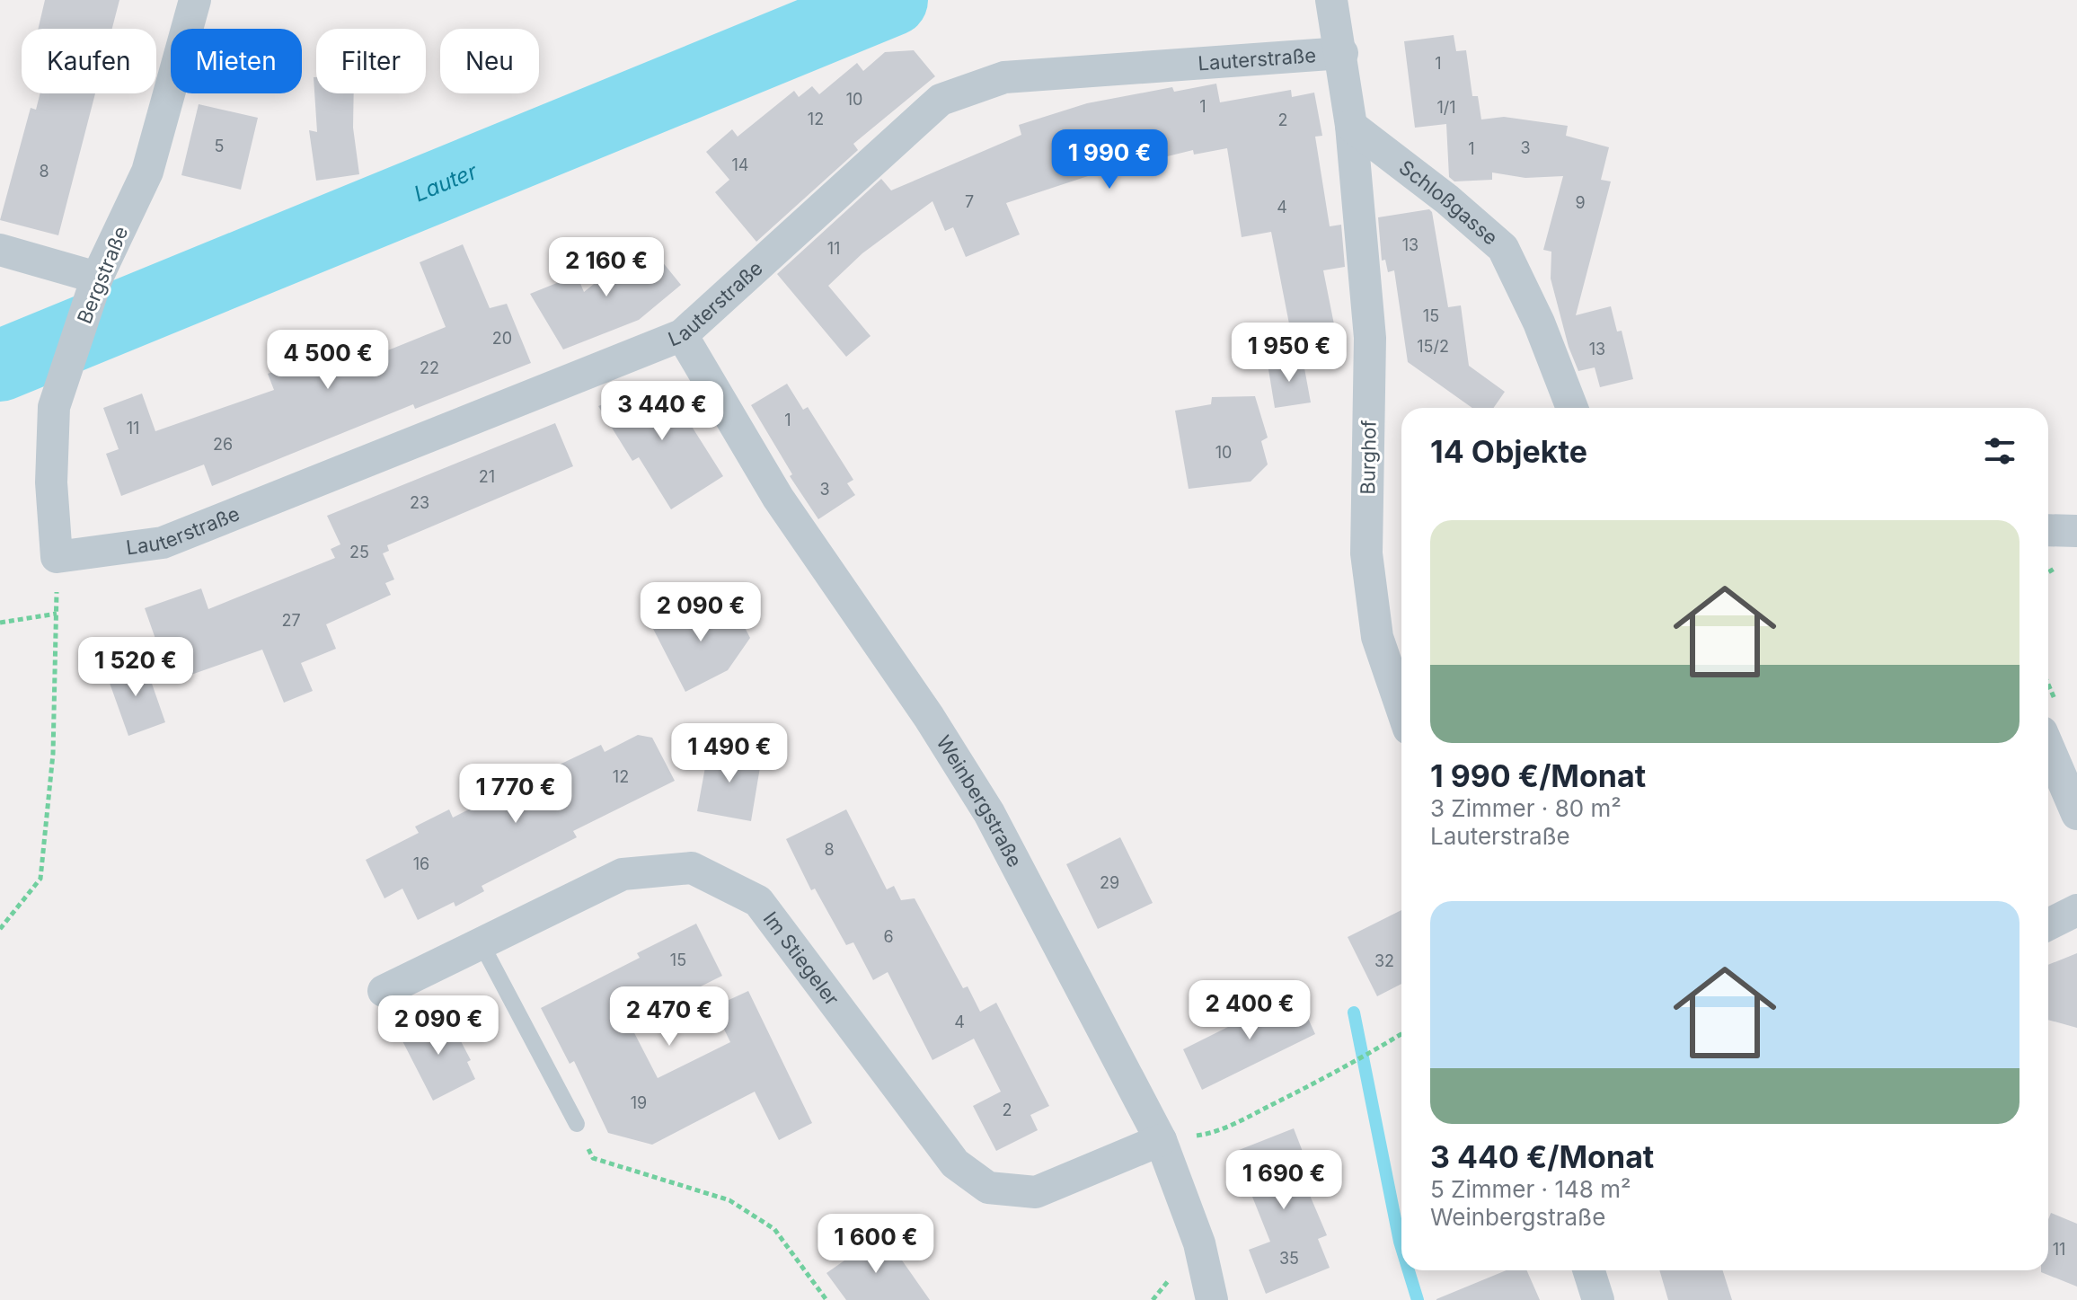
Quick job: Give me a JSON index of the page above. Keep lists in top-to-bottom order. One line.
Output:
{"streets":{"street":["Lauterstraße","Schloßgasse","Bergstraße","Burghof","Weinbergstraße","Im Stiegeler"]},"crossings":[["Lauterstraße","Bergstraße"],["Lauterstraße","Burghof"],["Lauterstraße","Weinbergstraße"],["Schloßgasse","Burghof"],["Weinbergstraße","Im Stiegeler"]],"water":["Lauter"],"house_numbers":["1","10","1","1/1","12","2","5","3","1","14","8","7","9","4","13","11","15","20","15/2","13","22","1","11","26","10","21","3","23","25","27","12","8","16","29","6","15","32","4","19","2","11","35"],"page":{"chip":["Kaufen","Mieten","Filter","Neu"],"price":["1 990 €","2 160 €","1 950 €","4 500 €","3 440 €","2 090 €","1 520 €","1 490 €","1 770 €","2 400 €","2 470 €","2 090 €","1 690 €","1 600 €"],"heading":"14 Objekte","list":[{"name":"1 990 €/Monat","note":"3 Zimmer · 80 m² · Lauterstraße"},{"name":"3 440 €/Monat","note":"5 Zimmer · 148 m² · Weinbergstraße"}]}}
